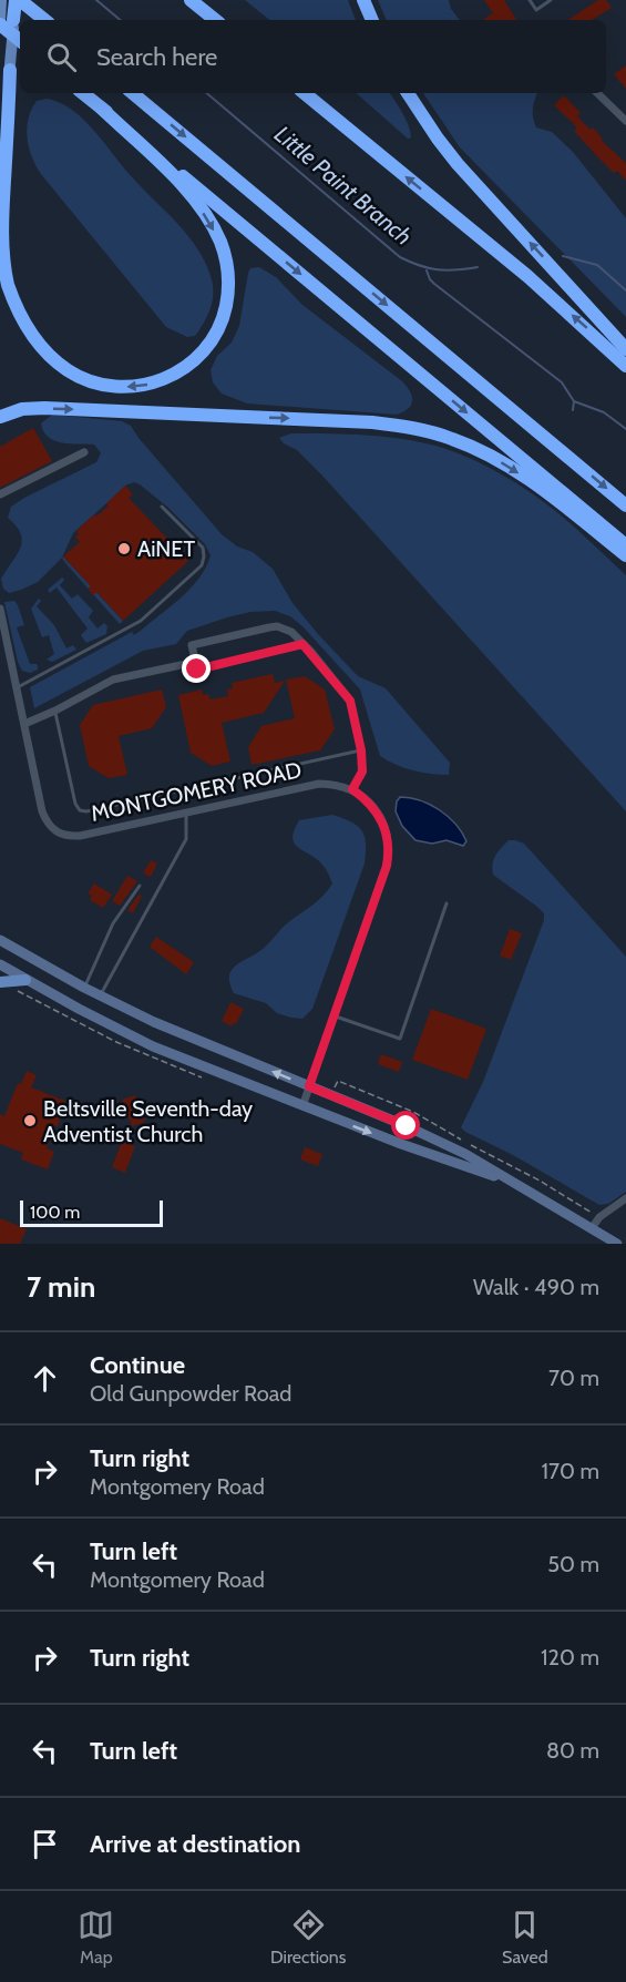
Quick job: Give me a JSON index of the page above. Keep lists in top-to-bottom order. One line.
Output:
{"streets":{"street":["MONTGOMERY ROAD"]},"water":["Little Paint Branch"],"places":["AiNET","Beltsville Seventh-day Adventist Church"],"scale_bar":"100 m","page":{"search":"Search here","scale":"100 m","heading":["7 min","Walk · 490 m"],"list":[["Continue","Old Gunpowder Road","70 m"],["Turn right","Montgomery Road","170 m"],["Turn left","Montgomery Road","50 m"],["Turn right","120 m"],["Turn left","80 m"],"Arrive at destination"],"nav":["Map","Directions","Saved"]}}
